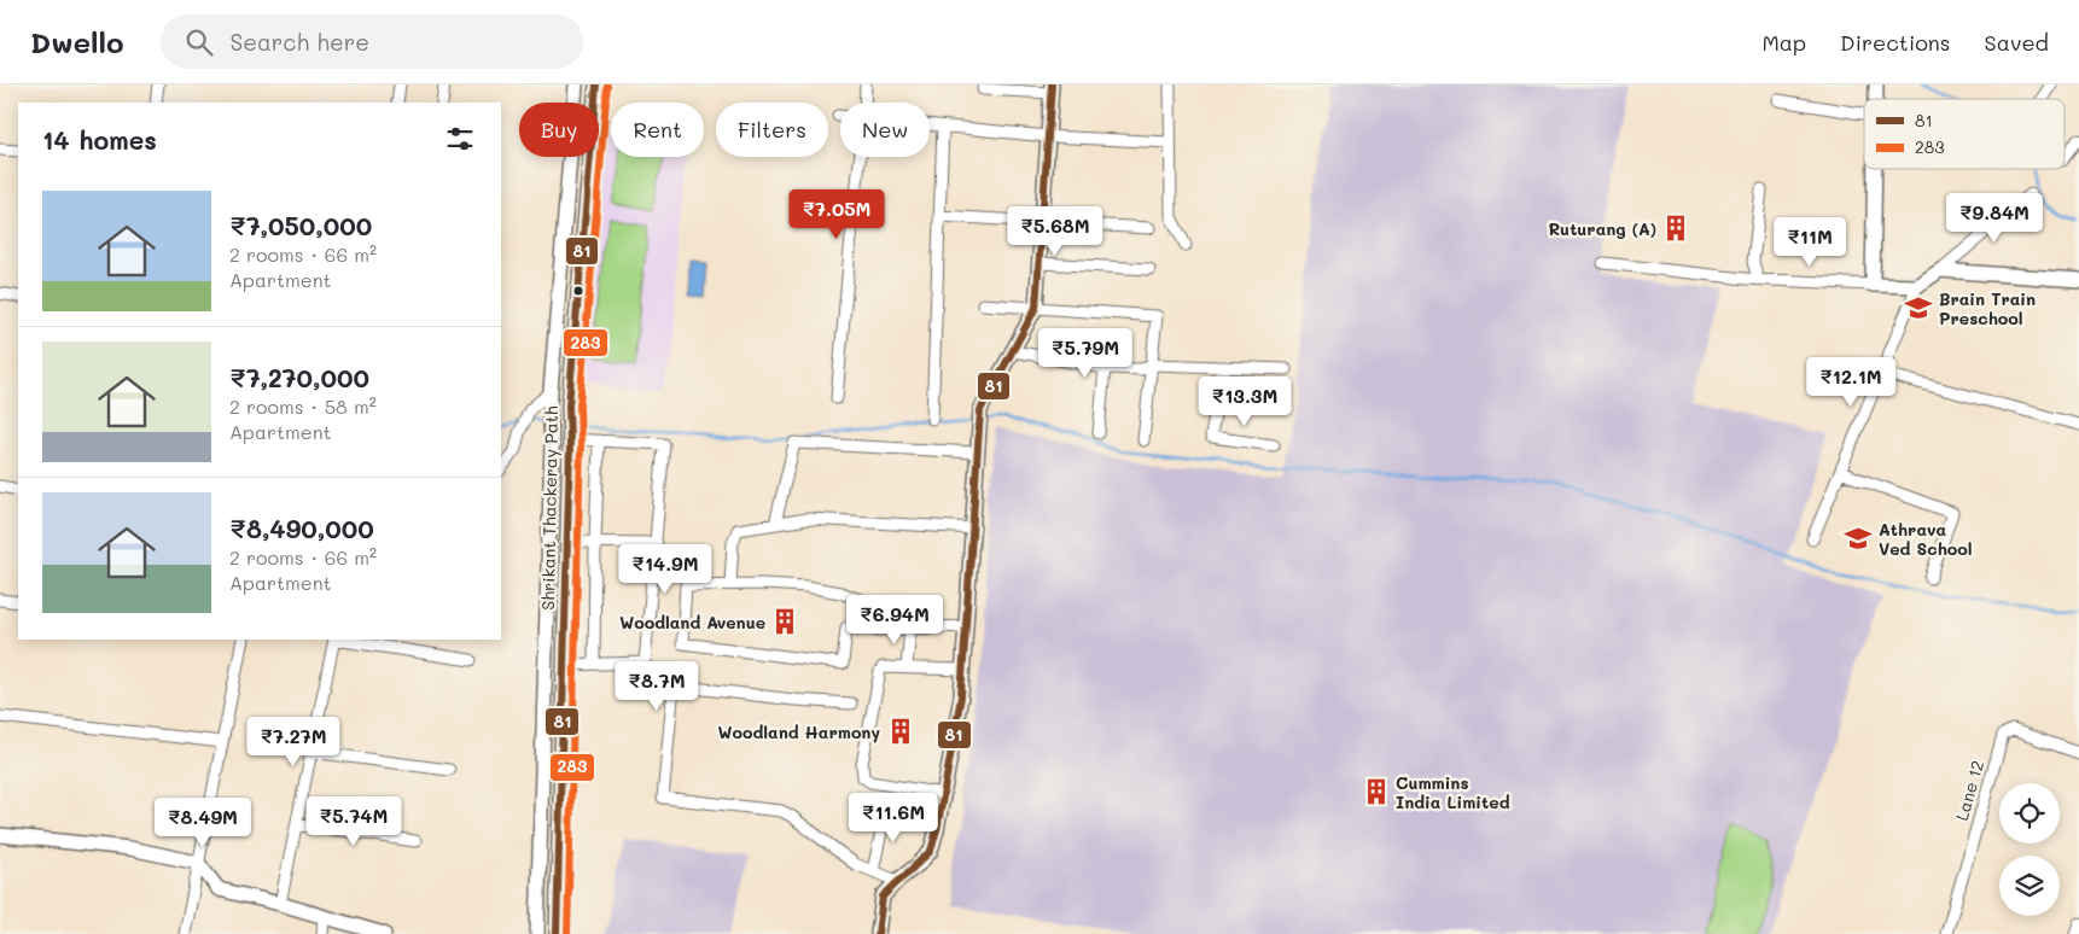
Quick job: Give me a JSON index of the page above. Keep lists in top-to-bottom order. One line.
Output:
{"streets":{"street":["Shrikant Thackeray Path","Lane 12"]},"places":{"building":["Ruturang (A)","Woodland Avenue","Woodland Harmony","Cummins India Limited"],"school or university":["Brain Train Preschool","Athrava Ved School"]},"lines":["transit line 81","transit line 283"],"legend":["81","283"],"page":{"header":"Dwello","search":"Search here","nav":["Map","Directions","Saved"],"chip":["Buy","Rent","Filters","New"],"heading":"14 homes","list":[{"name":"₹7,050,000","note":"2 rooms · 66 m² · Apartment"},{"name":"₹7,270,000","note":"2 rooms · 58 m² · Apartment"},{"name":"₹8,490,000","note":"2 rooms · 66 m² · Apartment"}],"price":["₹7.05M","₹9.84M","₹5.68M","₹11M","₹5.79M","₹12.1M","₹13.3M","₹14.9M","₹6.94M","₹8.7M","₹7.27M","₹11.6M","₹5.74M","₹8.49M"]}}
